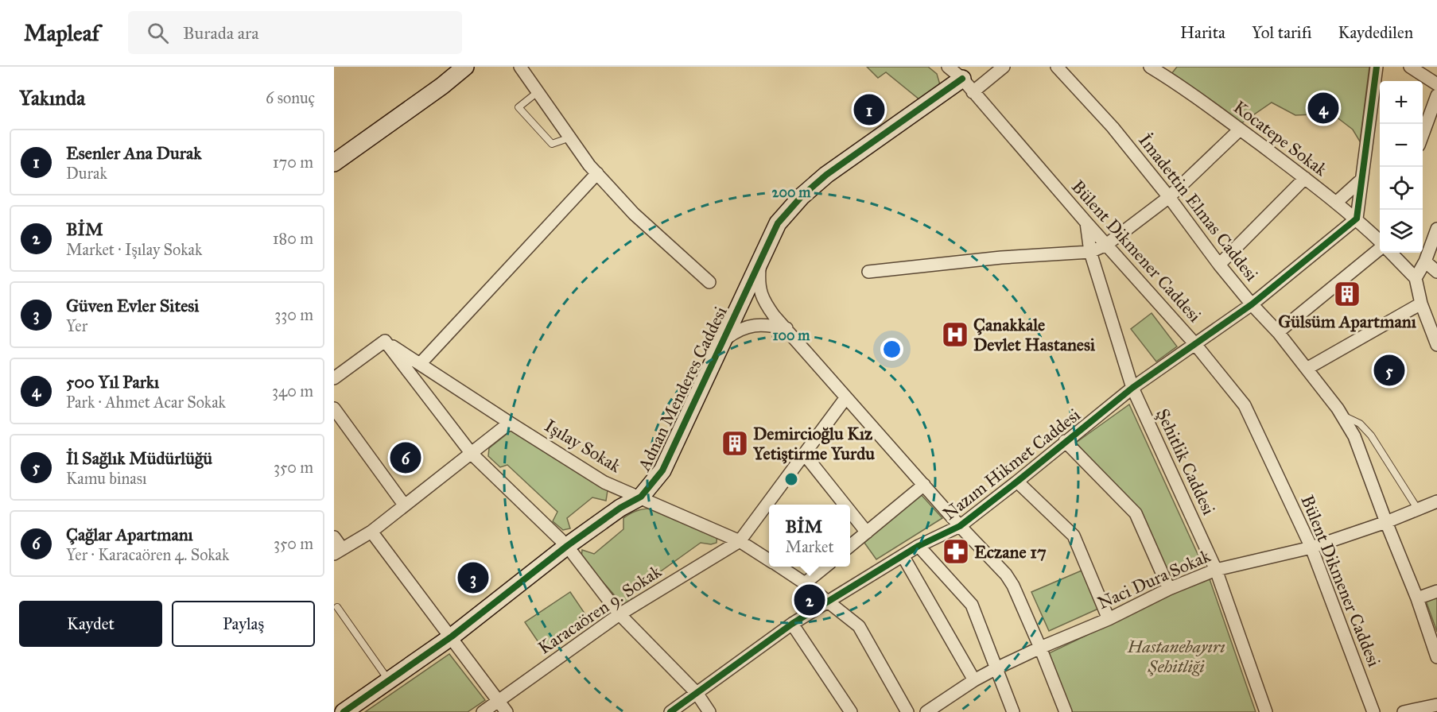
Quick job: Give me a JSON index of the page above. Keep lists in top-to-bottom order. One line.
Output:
{"streets":{"street":["Kocatepe Sokak","İmadettin Elmas Caddesi","Bülent Dikmener Caddesi","Adnan Menderes Caddesi","Işılay Sokak","Şehitlik Caddesi","Nazım Hikmet Caddesi","Naci Dura Sokak","Karacaören 9. Sokak"]},"crossings":[["Kocatepe Sokak","Nazım Hikmet Caddesi"],["İmadettin Elmas Caddesi","Nazım Hikmet Caddesi"],["İmadettin Elmas Caddesi","Naci Dura Sokak"],["Bülent Dikmener Caddesi","Adnan Menderes Caddesi"],["Bülent Dikmener Caddesi","Şehitlik Caddesi"],["Bülent Dikmener Caddesi","Nazım Hikmet Caddesi"],["Bülent Dikmener Caddesi","Naci Dura Sokak"],["Adnan Menderes Caddesi","Işılay Sokak"],["Işılay Sokak","Nazım Hikmet Caddesi"],["Işılay Sokak","Karacaören 9. Sokak"],["Şehitlik Caddesi","Nazım Hikmet Caddesi"],["Şehitlik Caddesi","Naci Dura Sokak"]],"parks":["Hastanebayırı Şehitliği"],"places":{"building":["Gülsüm Apartmanı","Demircioğlu Kız Yetiştirme Yurdu"],"hospital":["Çanakkale Devlet Hastanesi"],"pharmacy":["Eczane 17"]},"page":{"header":"Mapleaf","search":"Burada ara","nav":["Harita","Yol tarifi","Kaydedilen"],"heading":["Yakında","6 sonuç"],"map_buttons":["+","−"],"pins":["4","1","5","6","3","2"],"list":[{"mark":"1","name":"Esenler Ana Durak","note":"Durak","value":"170 m"},{"mark":"2","name":"BİM","note":"Market · Işılay Sokak","value":"180 m"},{"mark":"3","name":"Güven Evler Sitesi","note":"Yer","value":"330 m"},{"mark":"4","name":"500 Yıl Parkı","note":"Park · Ahmet Acar Sokak","value":"340 m"},{"mark":"5","name":"İl Sağlık Müdürlüğü","note":"Kamu binası","value":"350 m"},{"mark":"6","name":"Çağlar Apartmanı","note":"Yer · Karacaören 4. Sokak","value":"350 m"}],"popup":["BİM","Market"],"buttons":["Kaydet","Paylaş"]},"rings":["200 m","100 m"]}
